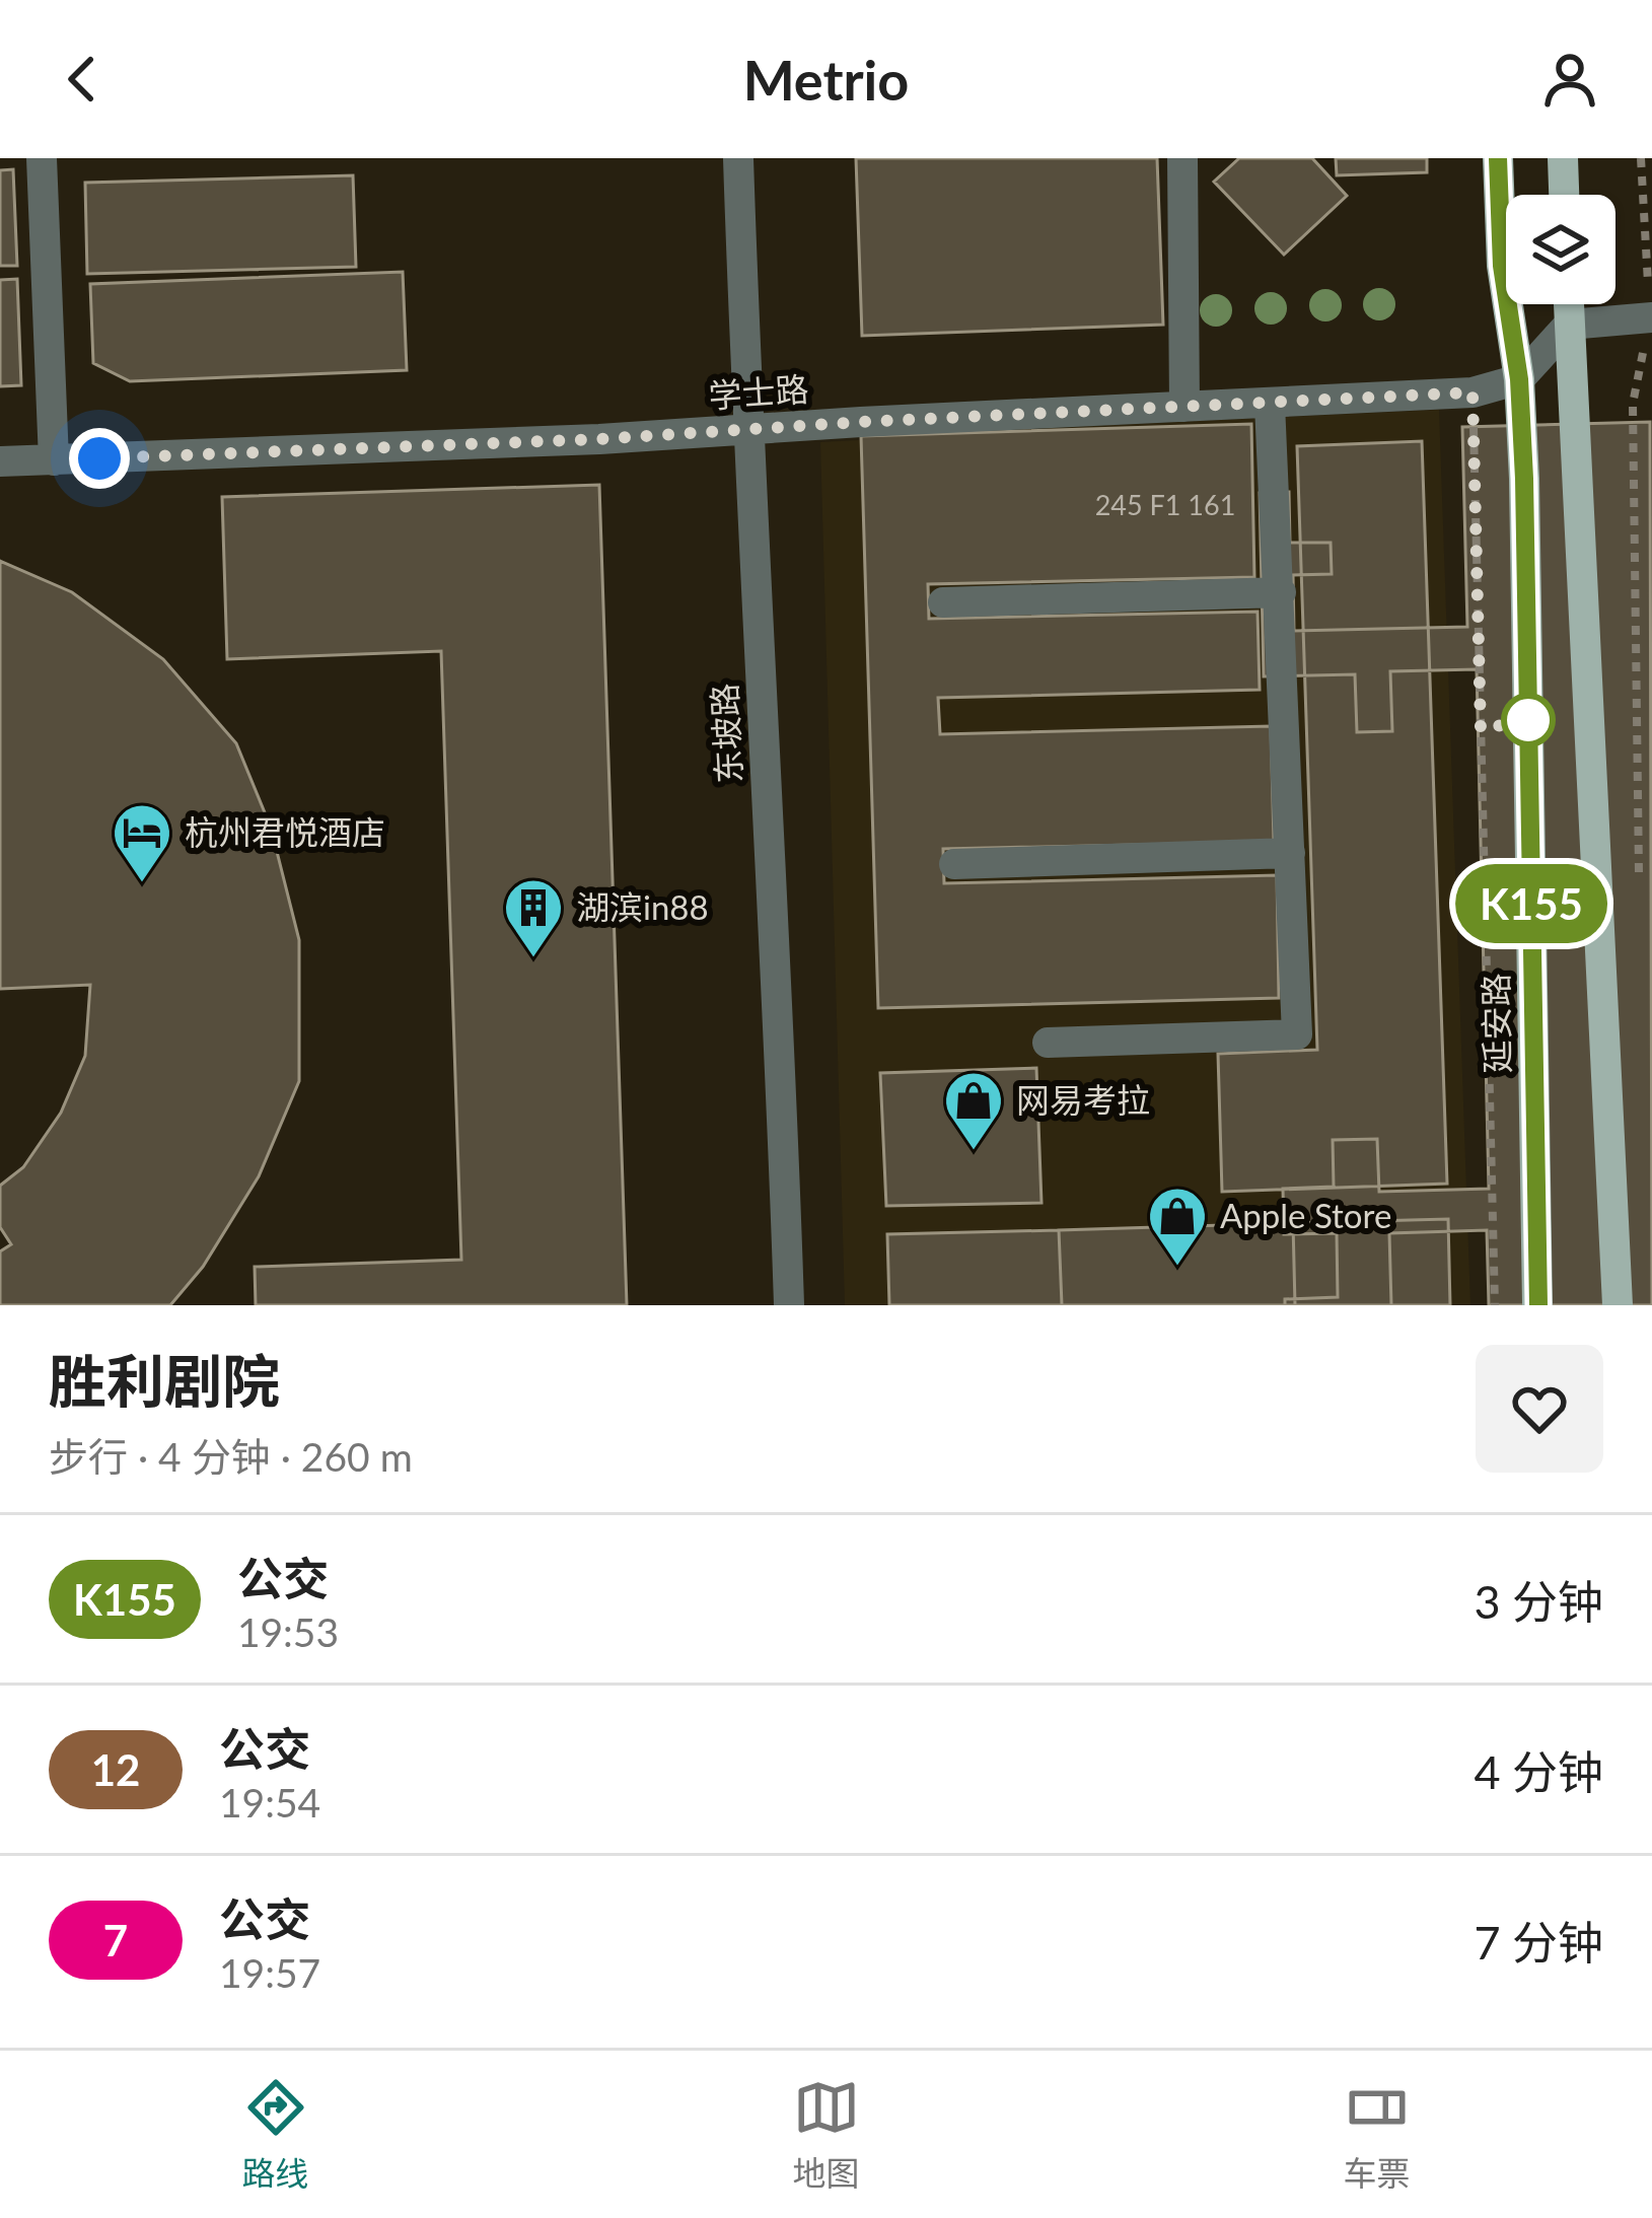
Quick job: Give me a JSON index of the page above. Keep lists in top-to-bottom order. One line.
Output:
{"streets":{"main road":["延安路"],"street":["学士路","东坡路"]},"crossings":[["学士路","东坡路"],["学士路","延安路"]],"places":{"hotel":["杭州君悦酒店"],"building":["湖滨in88"],"shop":["网易考拉","Apple Store"]},"lines":["bus line K155"],"house_numbers":["245 F1 161"],"page":{"header":"Metrio","on_map":"K155","heading":["胜利剧院","步行 · 4 分钟 · 260 m"],"list":[{"mark":"K155","name":"公交","note":"19:53","value":"3 分钟"},{"mark":"12","name":"公交","note":"19:54","value":"4 分钟"},{"mark":"7","name":"公交","note":"19:57","value":"7 分钟"}],"tabs":["路线","地图","车票"]}}
